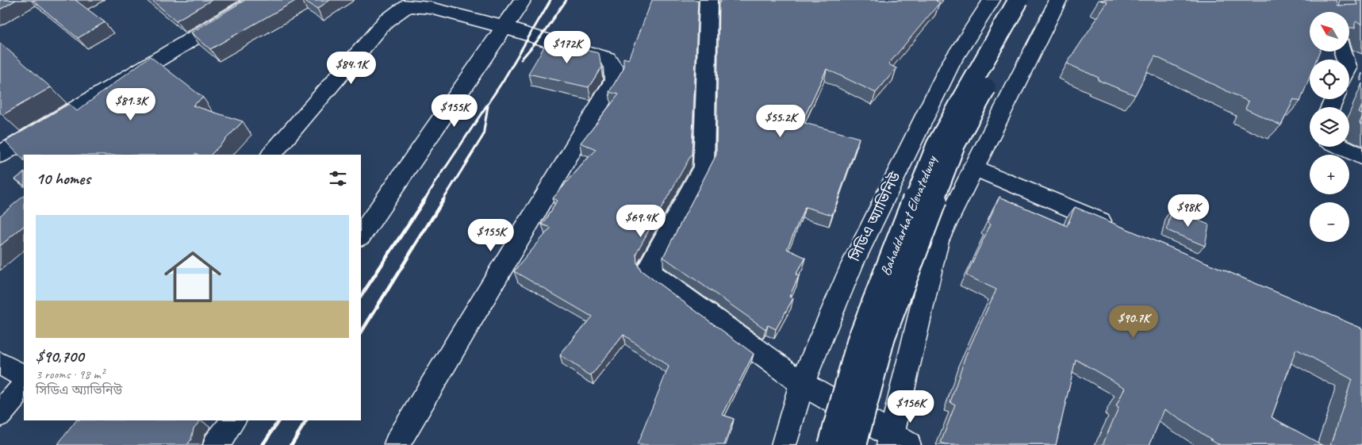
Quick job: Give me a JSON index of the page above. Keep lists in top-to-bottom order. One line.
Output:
{"streets":{"main road":["Bahaddarhat Elevatedway","সিডিএ অ্যাভিনিউ"]},"north":"top left","page":{"map_buttons":["+","−"],"price":["$172K","$84.1K","$81.3K","$155K","$55.2K","$98K","$69.4K","$155K","$90.7K","$156K"],"heading":"10 homes","list":[{"name":"$90,700","note":"3 rooms · 98 m² · সিডিএ অ্যাভিনিউ"}]}}
